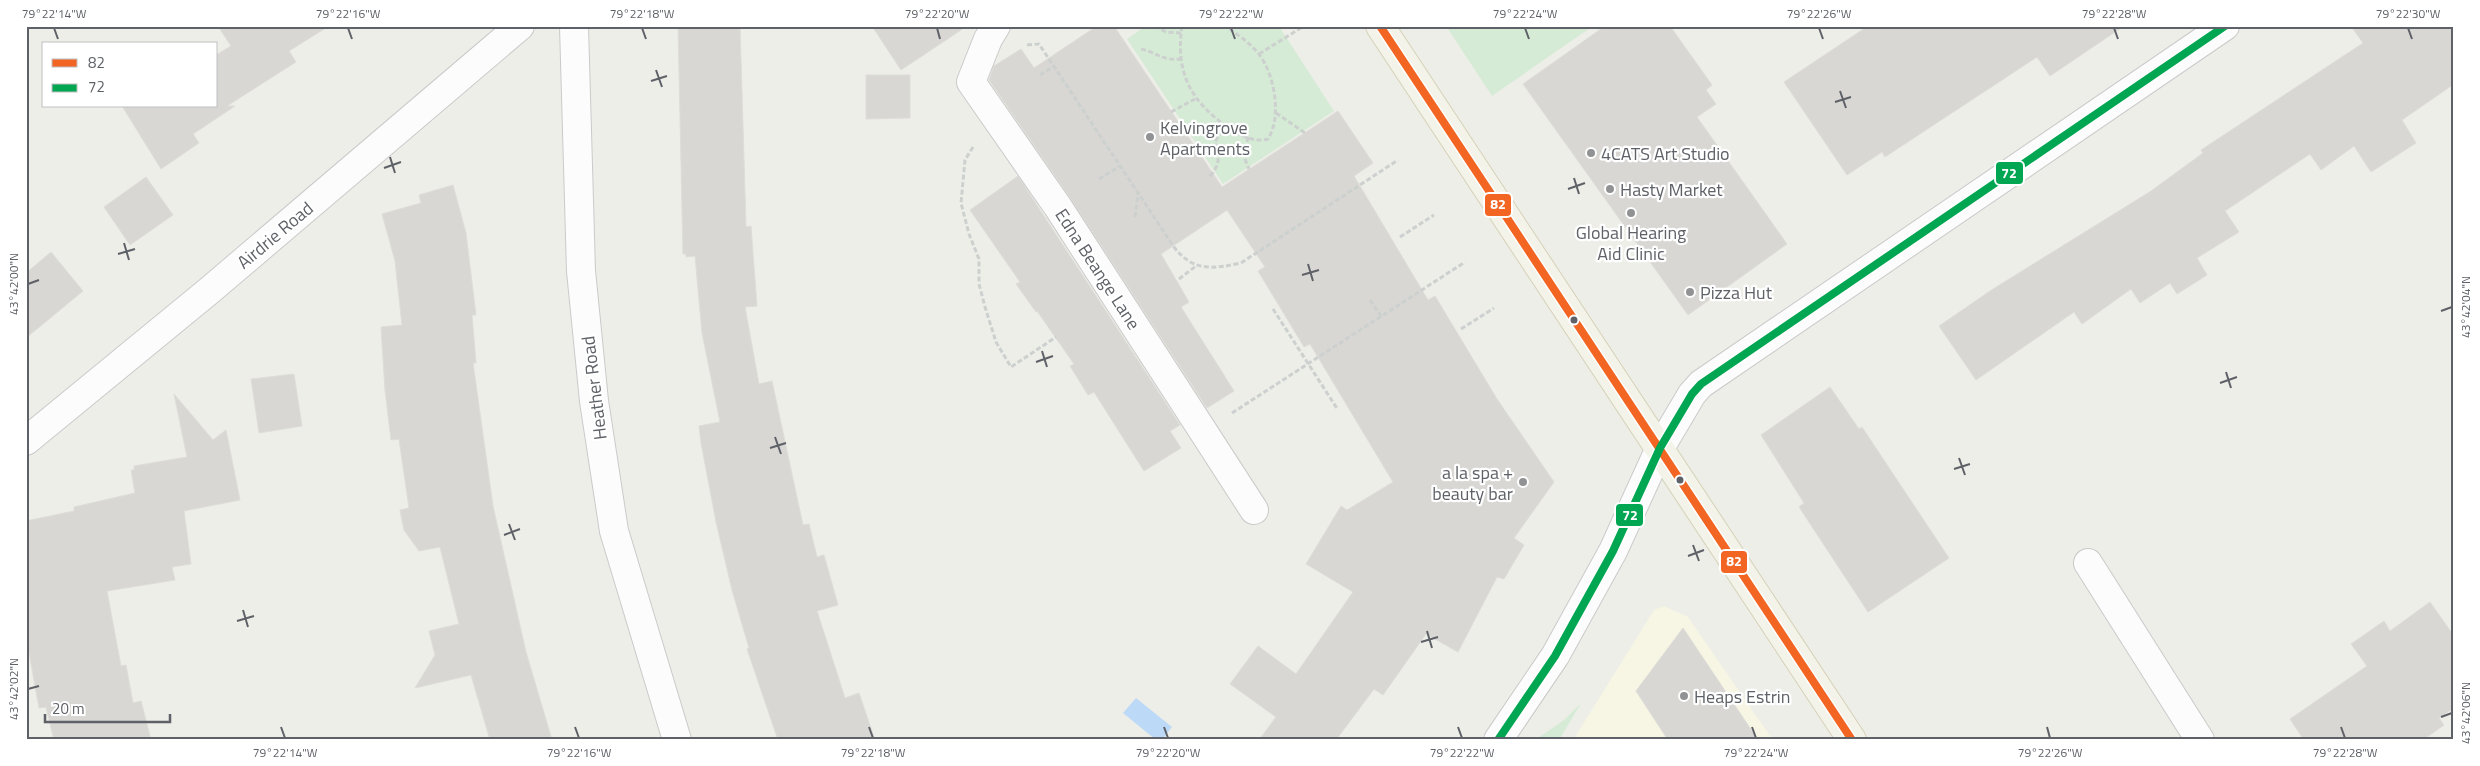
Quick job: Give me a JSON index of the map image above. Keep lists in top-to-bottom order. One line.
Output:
{"streets":{"street":["Airdrie Road","Edna Beange Lane","Heather Road"]},"places":["Kelvingrove Apartments","4CATS Art Studio","Hasty Market","Global Hearing Aid Clinic","Pizza Hut","a la spa + beauty bar","Heaps Estrin"],"lines":["transit line 82","transit line 72"],"legend":["82","72"],"scale_bar":"20 m","coordinates":["79°22'14\"W","79°22'16\"W","79°22'18\"W","79°22'20\"W","79°22'22\"W","79°22'24\"W","79°22'26\"W","79°22'28\"W","79°22'30\"W","43°42'00\"N","43°42'04\"N","43°42'02\"N","43°42'06\"N"]}
